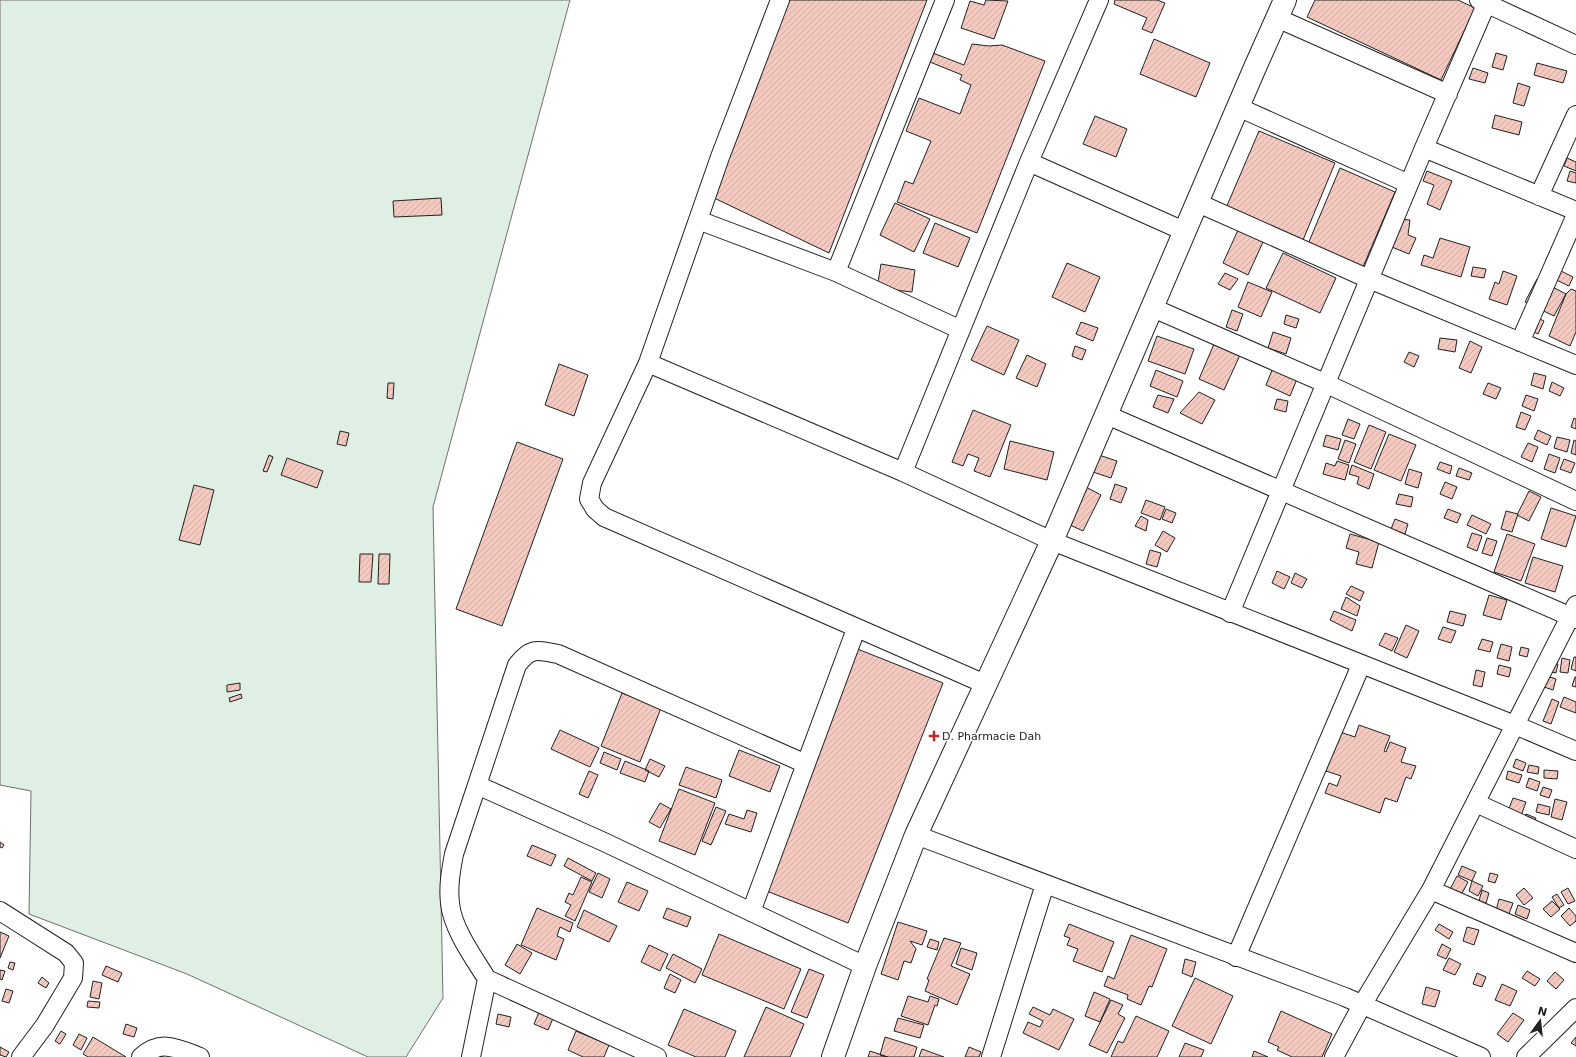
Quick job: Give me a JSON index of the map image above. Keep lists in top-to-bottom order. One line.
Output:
{"places":{"health":["D. Pharmacie Dah"]},"north":"top"}
